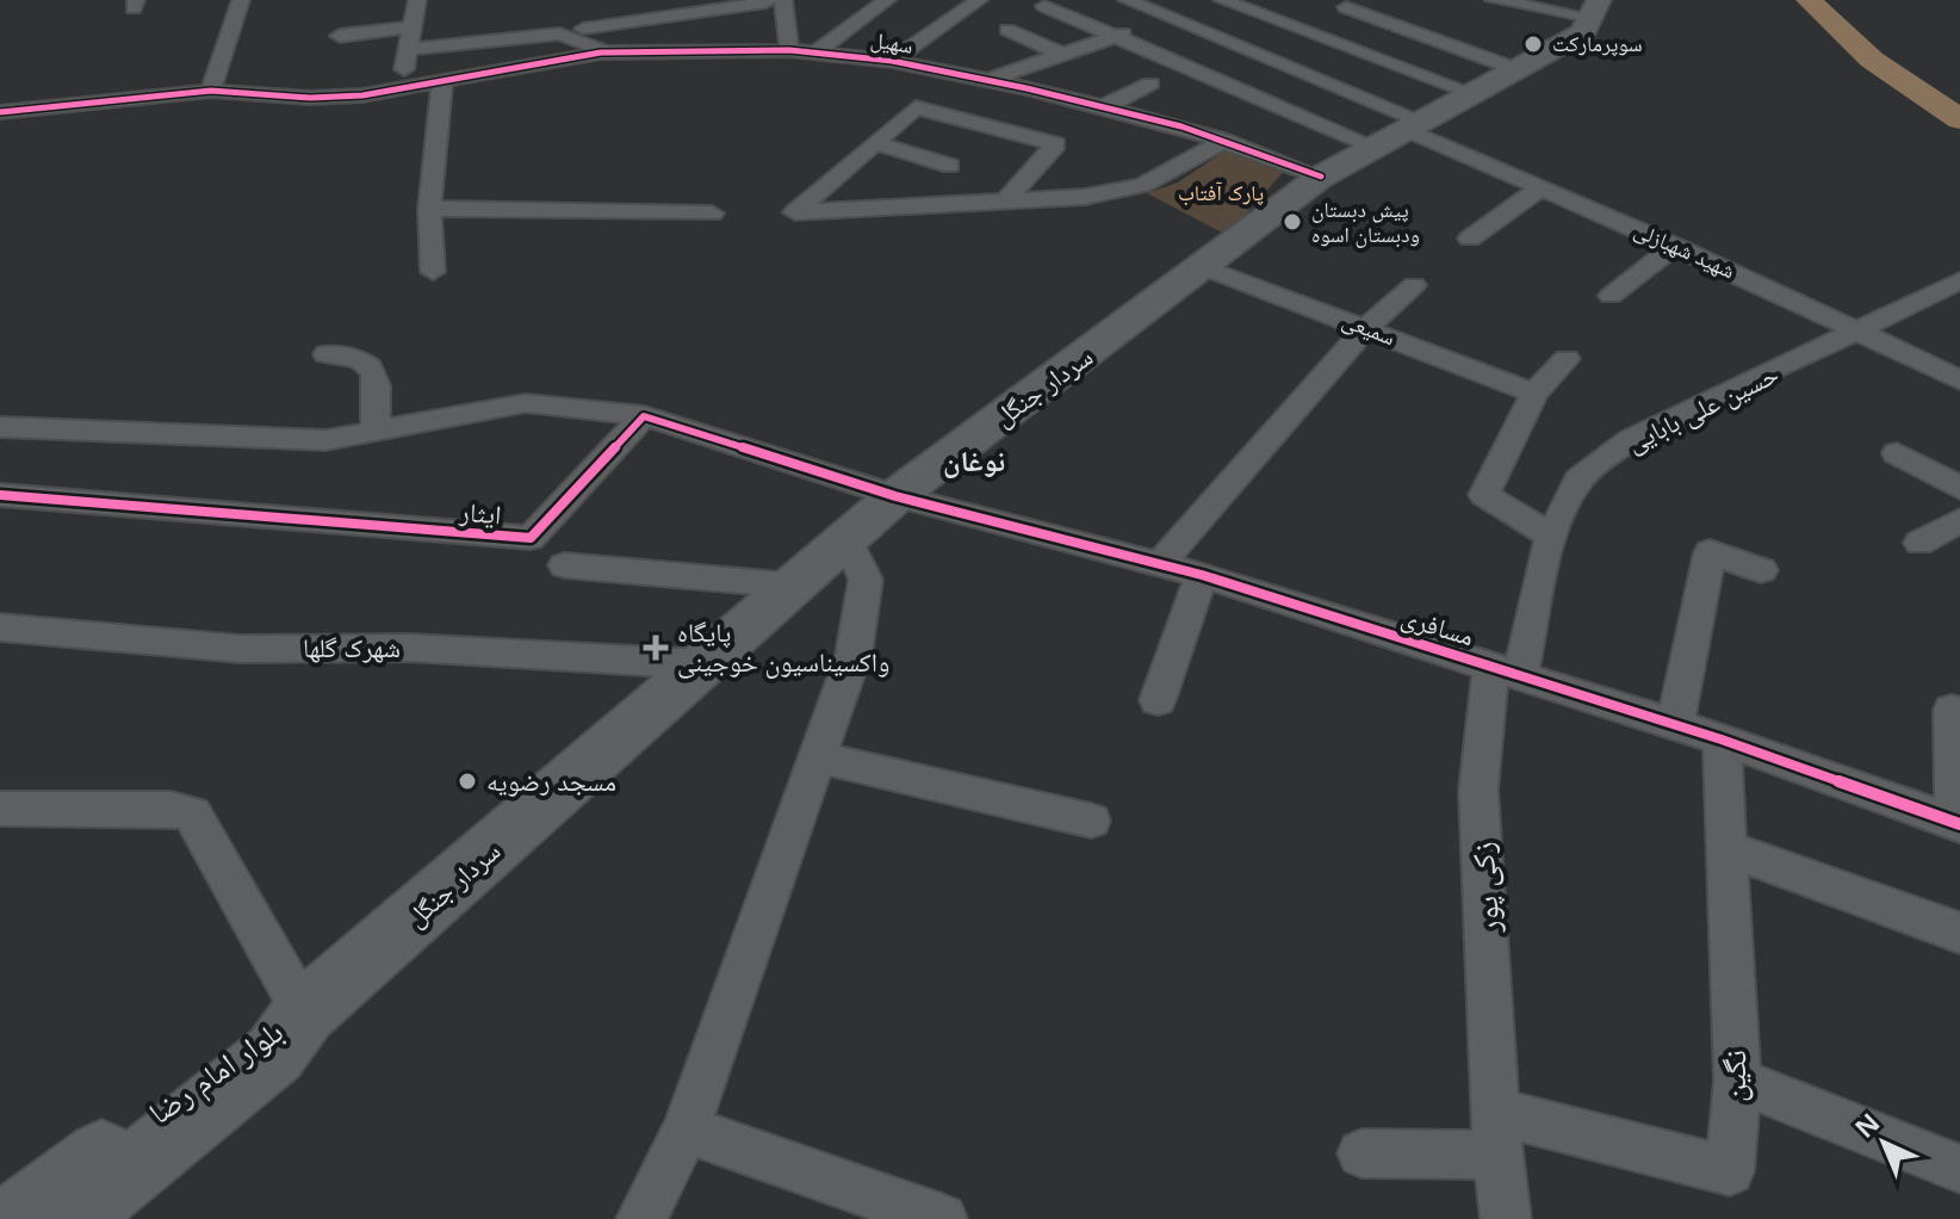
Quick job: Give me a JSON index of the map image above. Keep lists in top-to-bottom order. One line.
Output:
{"streets":{"main road":["سردار جنگل","بلوار امام رضا"],"street":["سهیل","شهید شهبازلی","سمیعی","حسین علی بابایی","ایثار","مسافری","شهرک گلها","زکی پور","نگین"]},"crossings":[["سهیل","سردار جنگل"],["شهید شهبازلی","سردار جنگل"],["شهید شهبازلی","حسین علی بابایی"],["سمیعی","سردار جنگل"],["سردار جنگل","مسافری"],["سردار جنگل","شهرک گلها"],["سردار جنگل","بلوار امام رضا"],["حسین علی بابایی","مسافری"],["حسین علی بابایی","زکی پور"],["مسافری","زکی پور"],["مسافری","نگین"],["زکی پور","نگین"]],"districts":["نوغان"],"parks":["پارک آفتاب"],"places":{"other":["سوپرمارکت","پیش دبستان ودبستان اسوه","مسجد رضویه"],"health":["پایگاه واکسیناسیون خوجینی"]},"north":"top left"}
